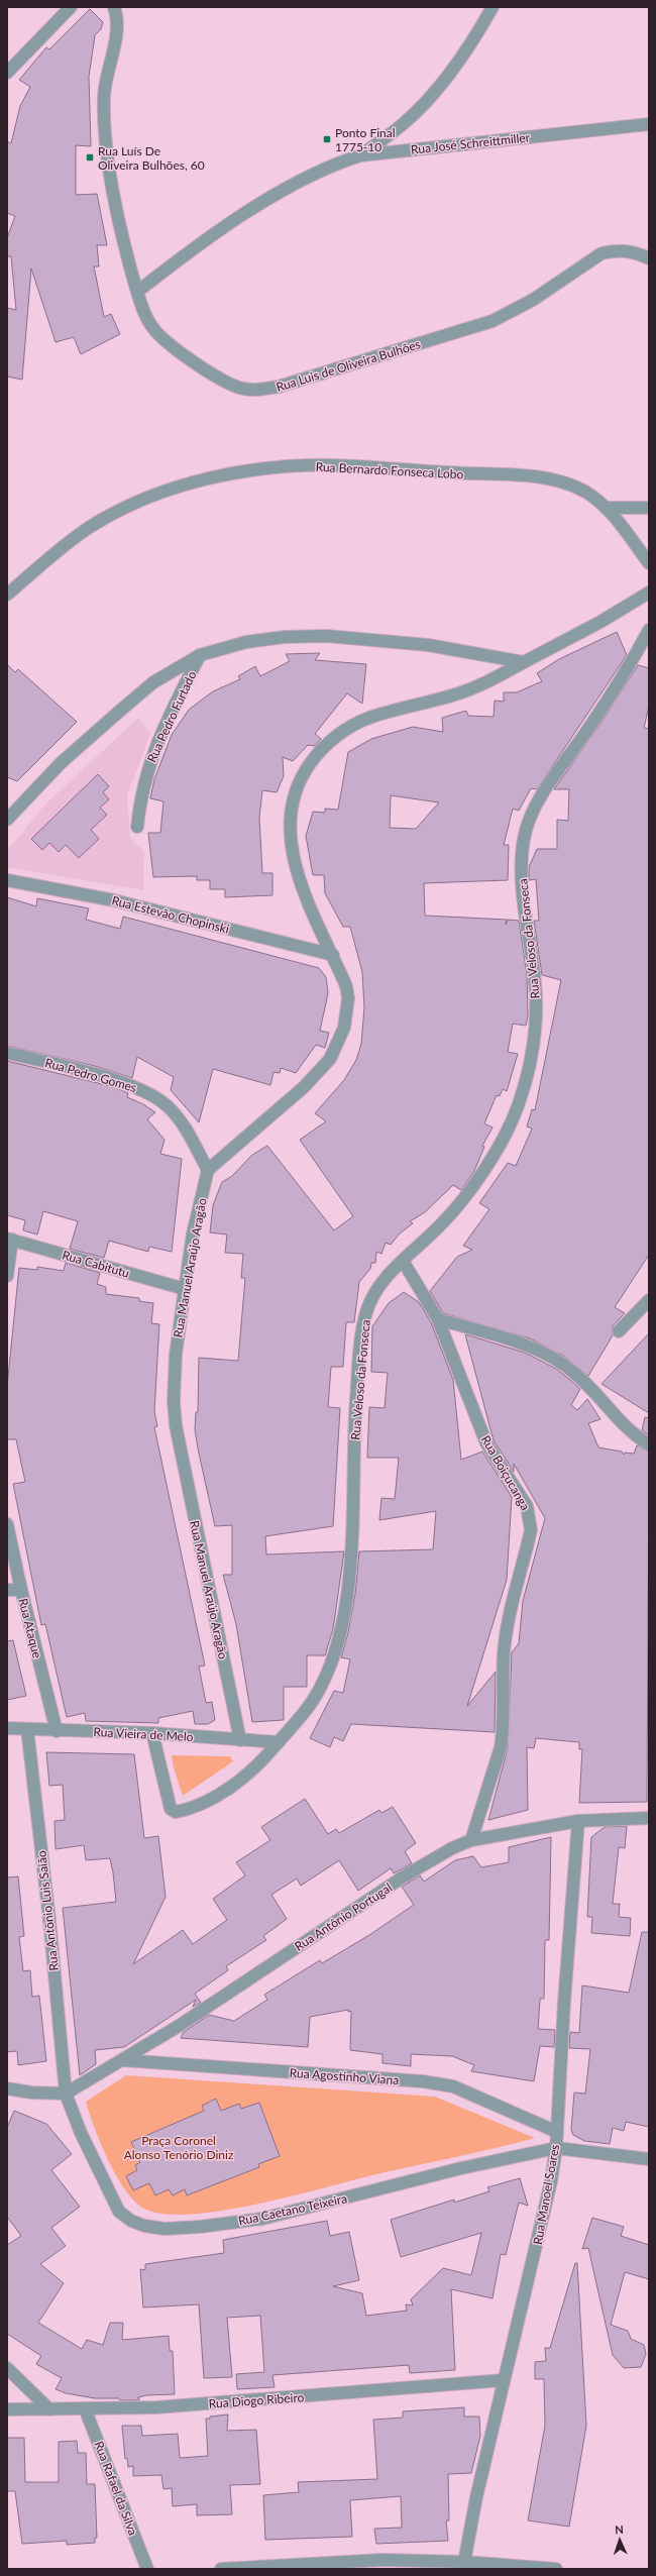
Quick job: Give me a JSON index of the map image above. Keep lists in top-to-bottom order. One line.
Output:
{"streets":{"street":["Rua José Schreittmiller","Rua Luis de Oliveira Bulhões","Rua Bernardo Fonseca Lobo","Rua Pedro Furtado","Rua Estevão Chopinski","Rua Veloso da Fonseca","Rua Pedro Gomes","Rua Cabitutu","Rua Manuel Araújo Aragão","Rua Boiçucanga","Rua Ataque","Rua Vieira de Melo","Rua Antônio Luis Saião","Rua Antônio Portugal","Rua Agostinho Viana","Rua Manoel Soares","Rua Caetano Teixeira","Rua Diogo Ribeiro","Rua Rafael da Silva"]},"crossings":[["Rua José Schreittmiller","Rua Luis de Oliveira Bulhões"],["Rua Veloso da Fonseca","Rua Boiçucanga"],["Rua Veloso da Fonseca","Rua Vieira de Melo"],["Rua Pedro Gomes","Rua Manuel Araújo Aragão"],["Rua Cabitutu","Rua Manuel Araújo Aragão"],["Rua Manuel Araújo Aragão","Rua Vieira de Melo"],["Rua Boiçucanga","Rua Antônio Portugal"],["Rua Ataque","Rua Vieira de Melo"],["Rua Vieira de Melo","Rua Antônio Luis Saião"],["Rua Antônio Luis Saião","Rua Antônio Portugal"],["Rua Antônio Luis Saião","Rua Caetano Teixeira"],["Rua Antônio Portugal","Rua Agostinho Viana"],["Rua Antônio Portugal","Rua Manoel Soares"],["Rua Antônio Portugal","Rua Caetano Teixeira"],["Rua Agostinho Viana","Rua Manoel Soares"],["Rua Manoel Soares","Rua Caetano Teixeira"],["Rua Manoel Soares","Rua Diogo Ribeiro"],["Rua Diogo Ribeiro","Rua Rafael da Silva"]],"parks":["Praça Coronel Alonso Tenório Diniz"],"places":{"transit":["Ponto Final 1775-10","Rua Luís De Oliveira Bulhões, 60"]},"north":"top"}
